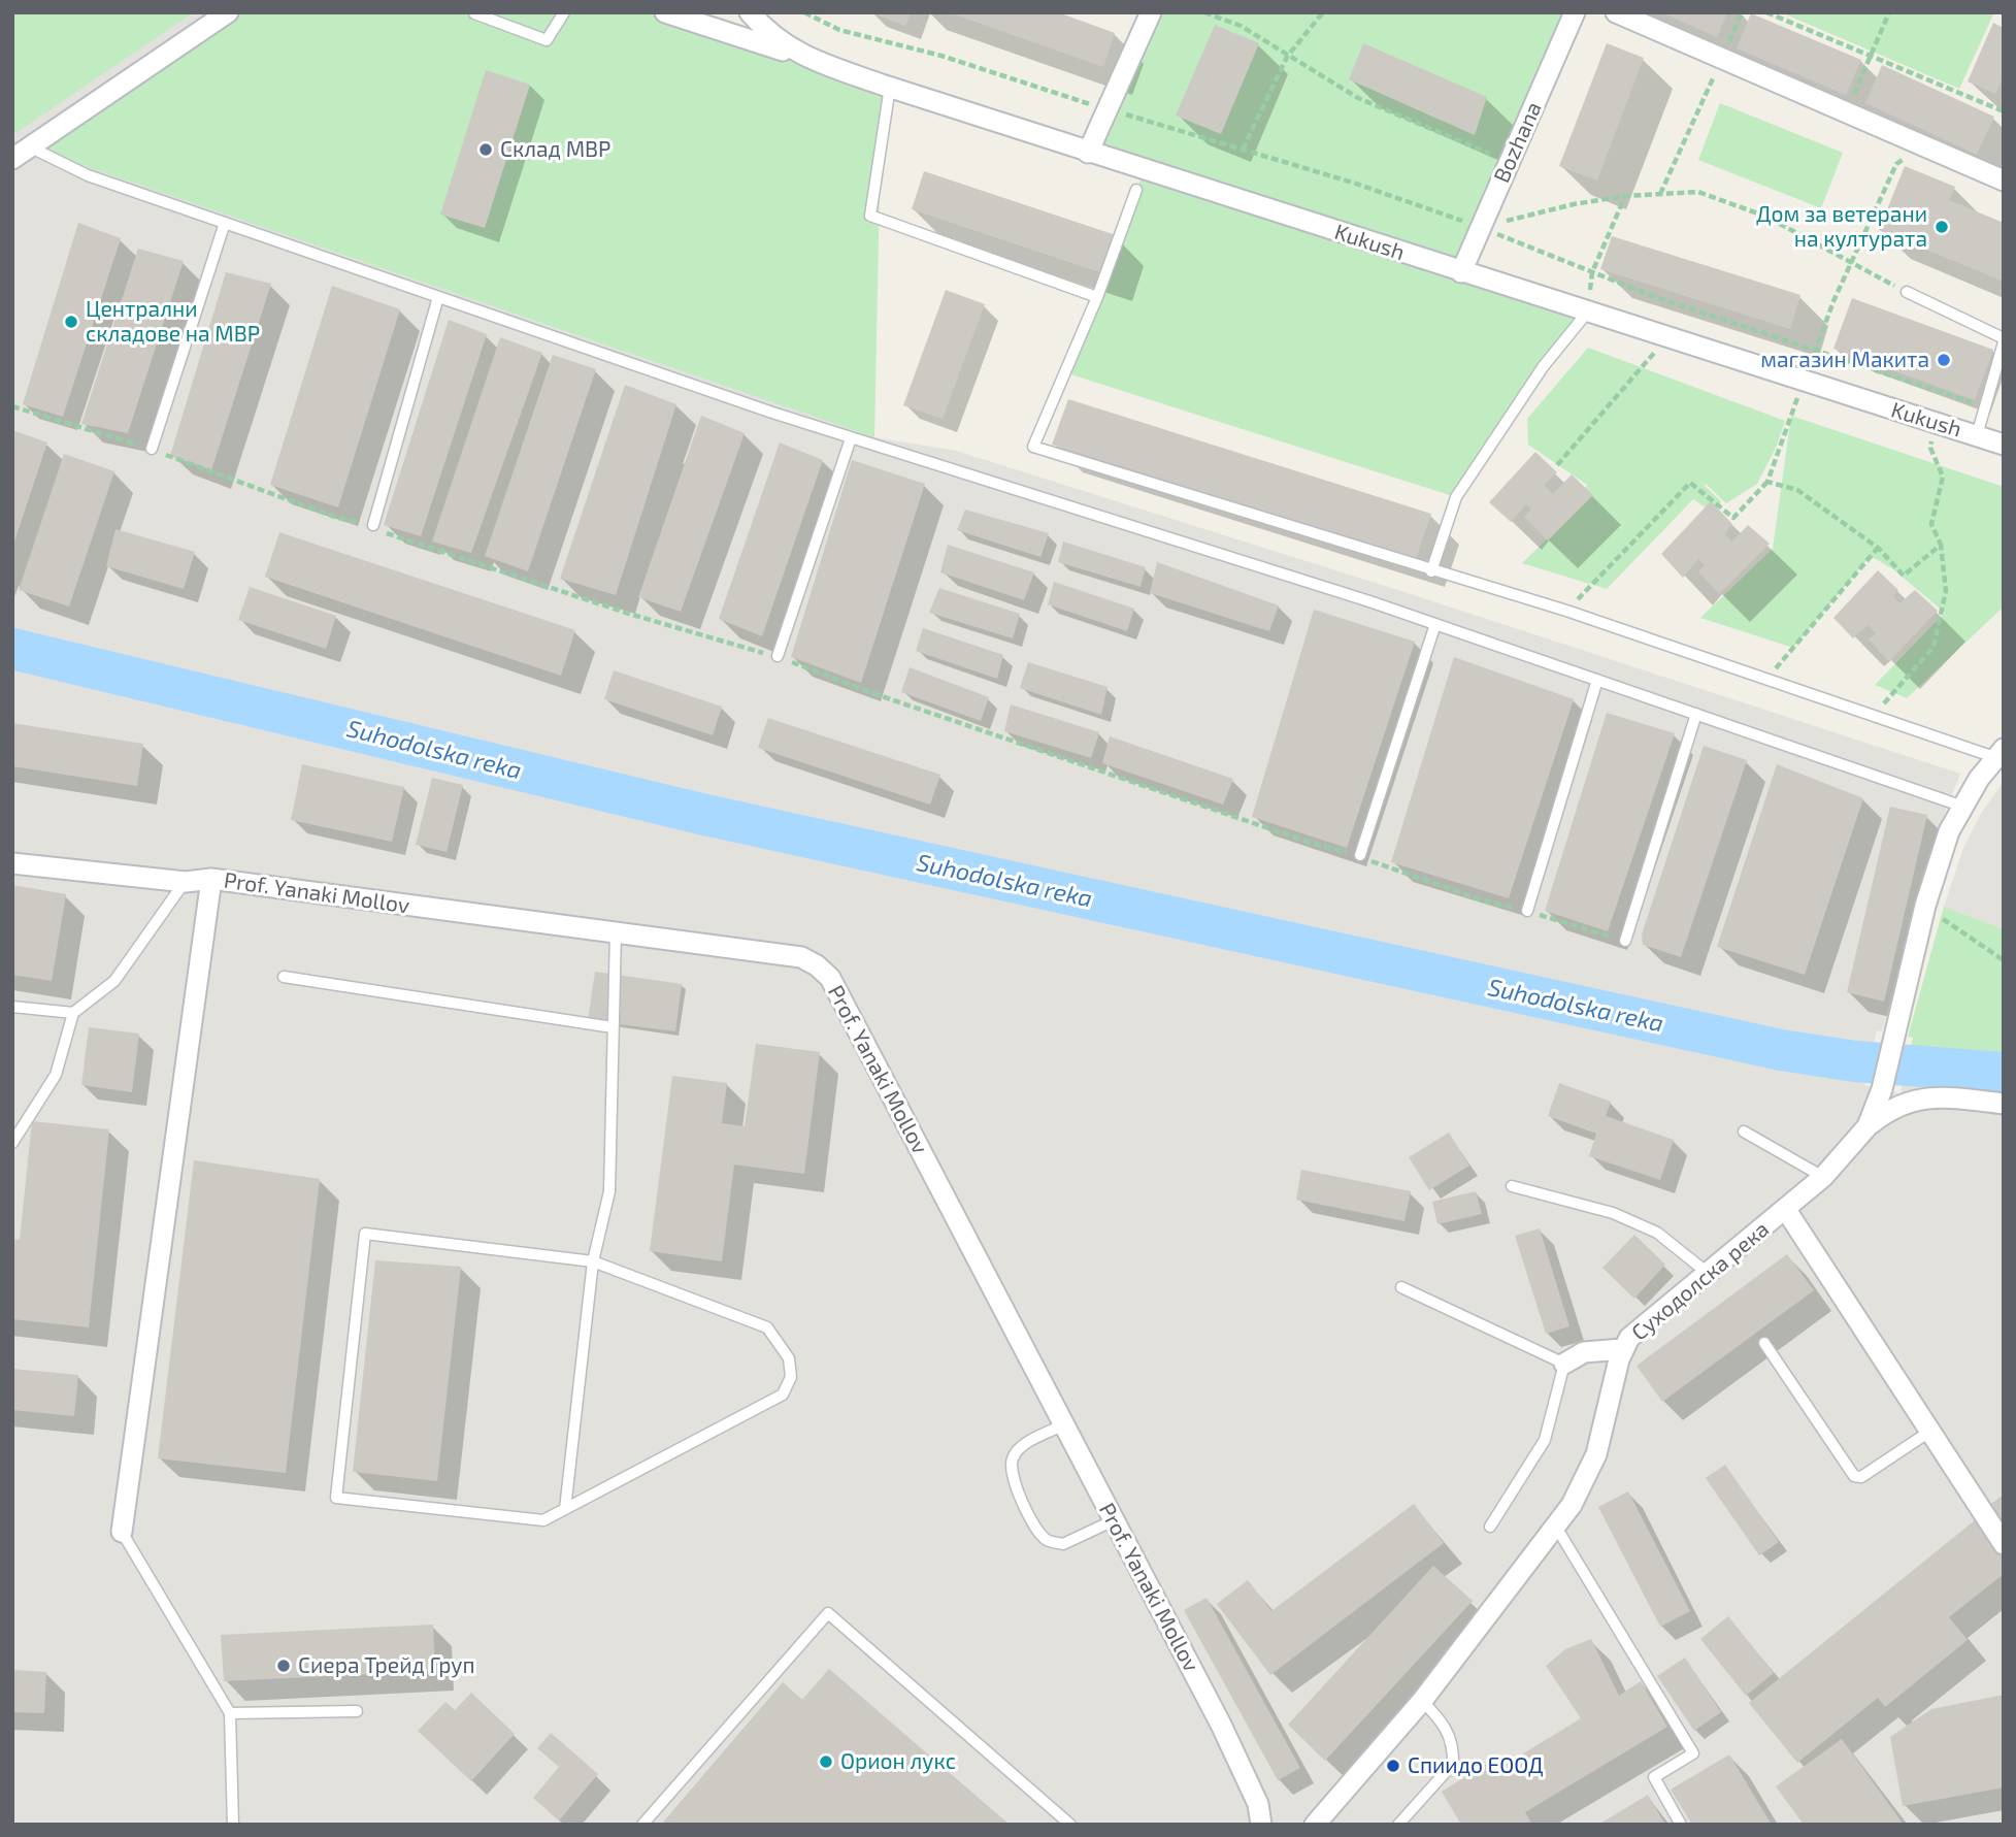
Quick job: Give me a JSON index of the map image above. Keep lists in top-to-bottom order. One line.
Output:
{"streets":{"street":["Bozhana","Kukush","Prof. Yanaki Mollov","Суходолска река"]},"crossings":[["Bozhana","Kukush"]],"water":["Suhodolska reka"],"places":["Склад МВР","Дом за ветерани на културата","Централни складове на МВР","магазин Макита","Сиера Трейд Груп","Орион лукс","Спиидо ЕООД"]}
